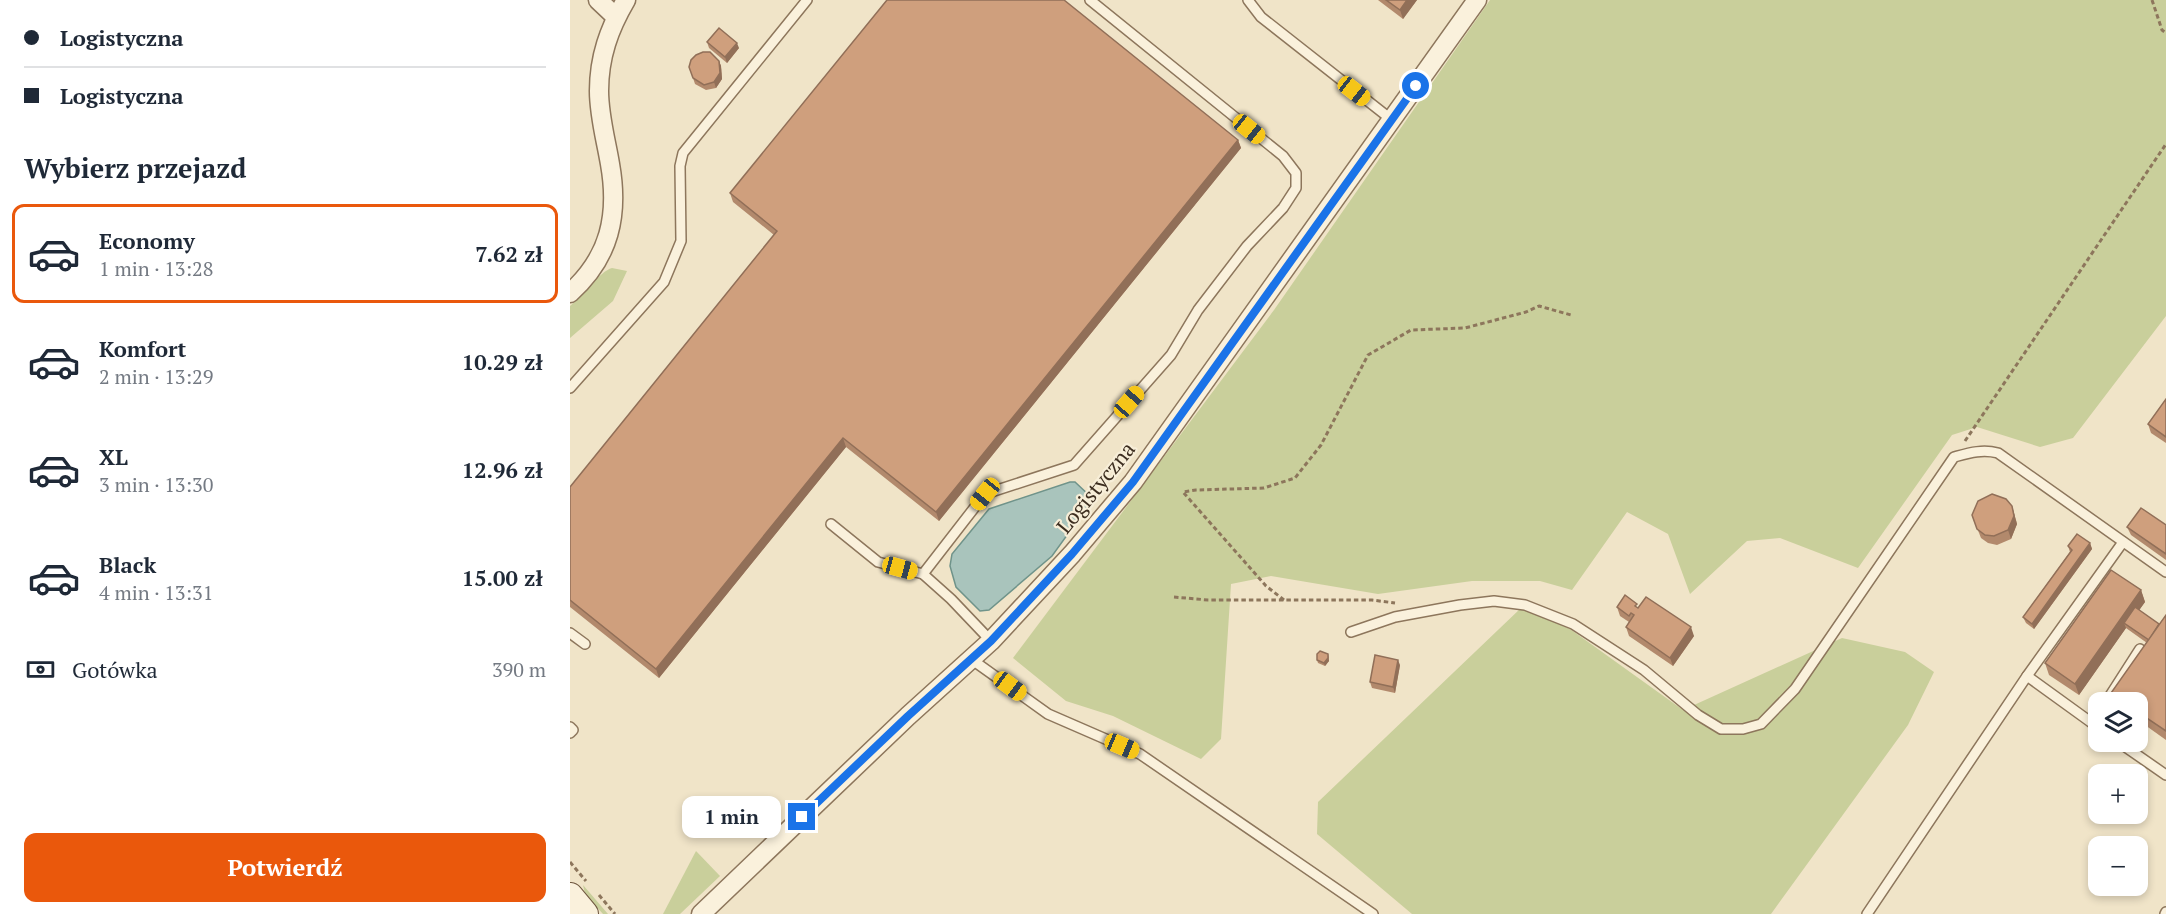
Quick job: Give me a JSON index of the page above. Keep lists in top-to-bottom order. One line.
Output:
{"streets":{"street":["Logistyczna"]},"page":{"banner":["Logistyczna","Logistyczna"],"heading":"Wybierz przejazd","list":[{"name":"Economy","note":"1 min · 13:28","value":"7.62 zł"},{"name":"Komfort","note":"2 min · 13:29","value":"10.29 zł"},{"name":"XL","note":"3 min · 13:30","value":"12.96 zł"},{"name":"Black","note":"4 min · 13:31","value":"15.00 zł"}],"pay":["Gotówka","390 m"],"map_buttons":["+","−"],"bubble":"1 min","buttons":"Potwierdź"}}
